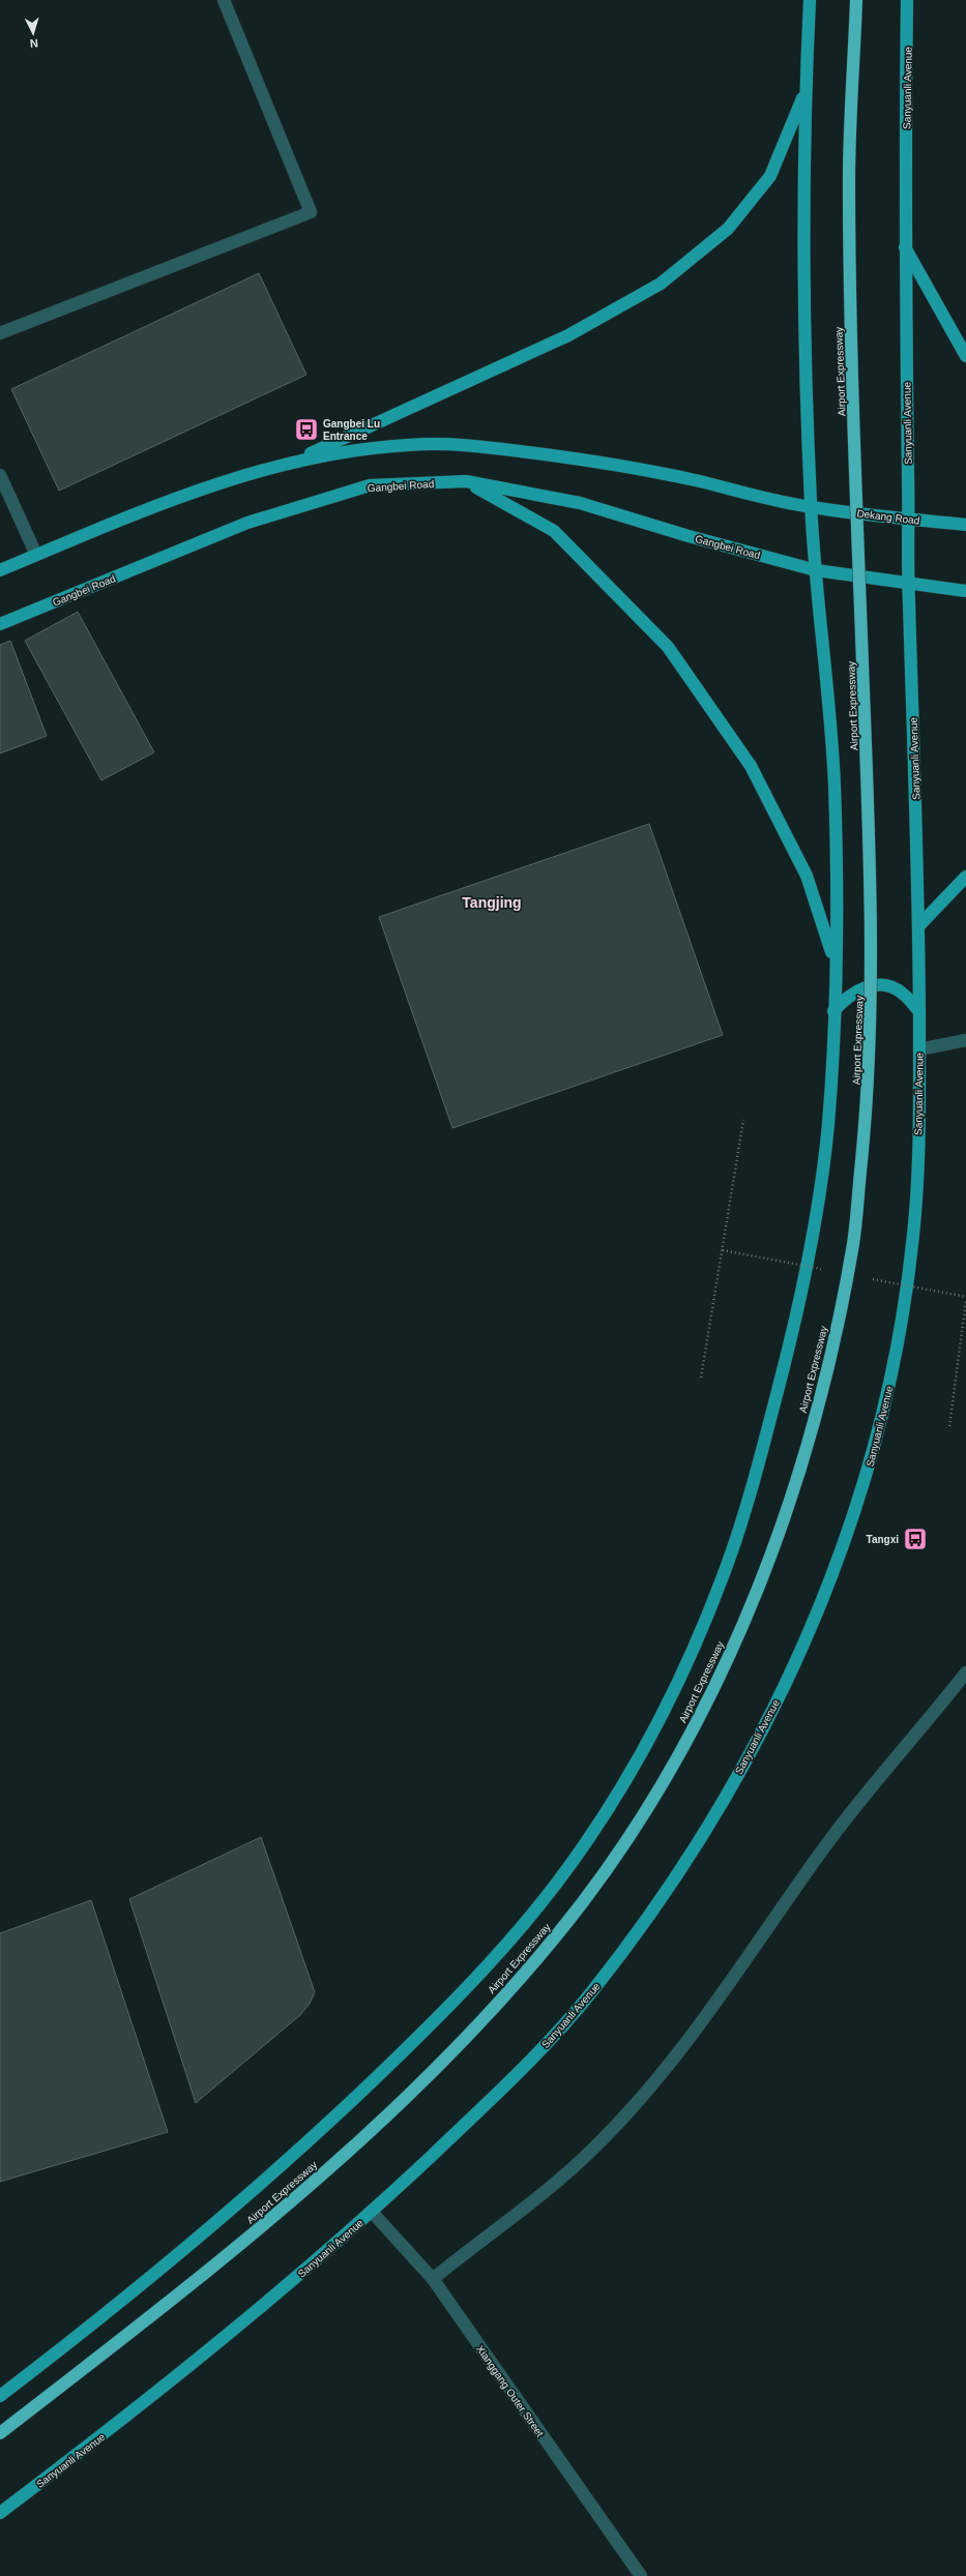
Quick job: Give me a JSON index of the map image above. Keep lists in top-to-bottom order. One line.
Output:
{"streets":{"highway":["Airport Expressway"],"main road":["Sanyuanli Avenue","Gangbei Road","Dekang Road"],"street":["Xianggang Outer Street"]},"crossings":[["Sanyuanli Avenue","Dekang Road"],["Sanyuanli Avenue","Xianggang Outer Street"]],"districts":["Tangjing"],"places":{"bus stop":["Gangbei Lu Entrance","Tangxi"]},"north":"bottom"}
